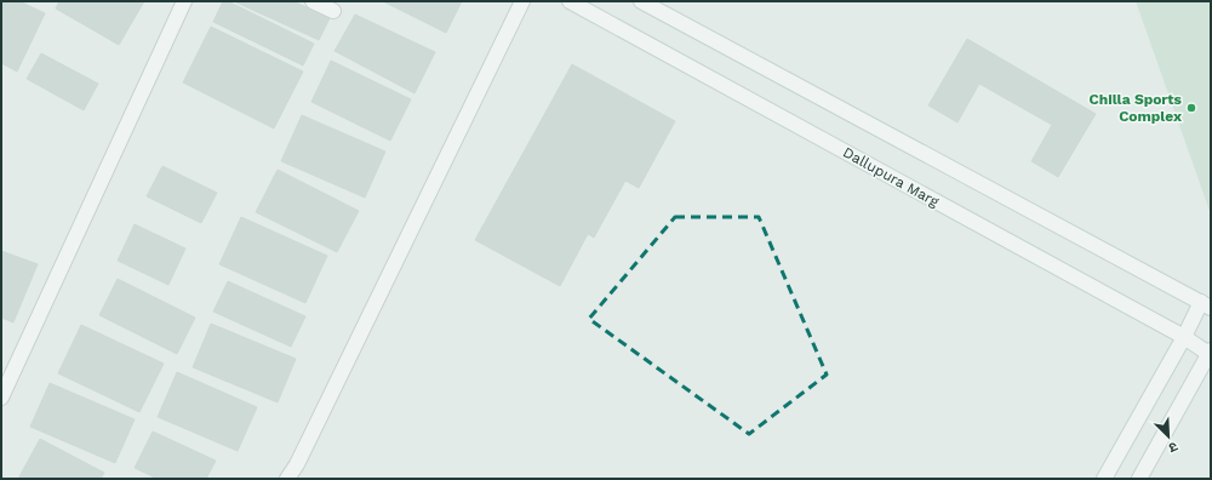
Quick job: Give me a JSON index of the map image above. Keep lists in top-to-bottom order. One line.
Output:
{"streets":{"main road":["Dallupura Marg"]},"places":["Chilla Sports Complex"],"north":"bottom right"}
